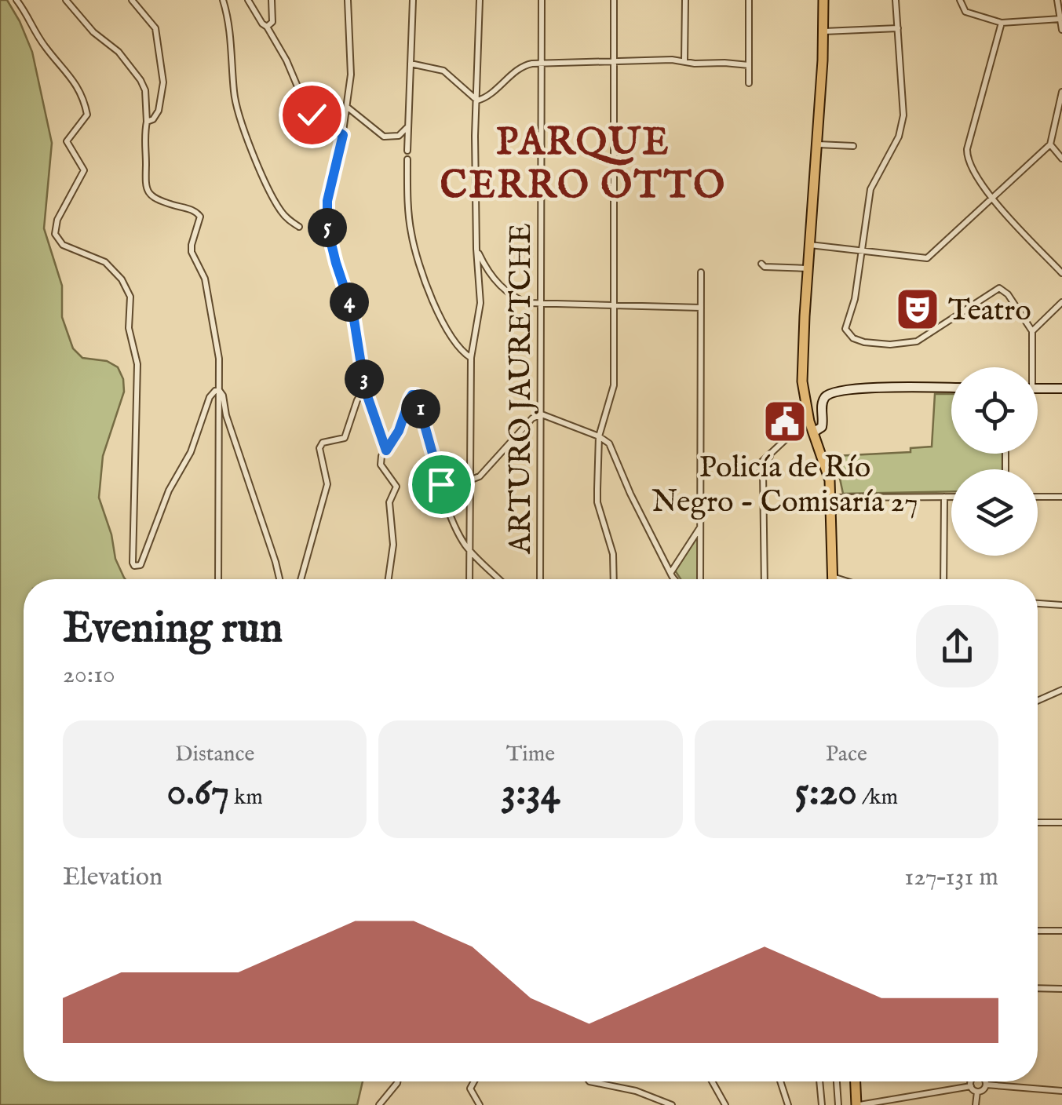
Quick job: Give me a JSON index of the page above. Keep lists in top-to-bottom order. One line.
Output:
{"streets":{"street":["ARTURO JAURETCHE"]},"districts":["PARQUE CERRO OTTO"],"places":{"theatre":["Teatro"],"public building":["Policía de Río Negro - Comisaría 27"]},"page":{"pins":["5","4","3","1"],"heading":["Evening run","20:10"],"stats":[["Distance","0.67 km"],["Time","3:34"],["Pace","5:20 /km"]],"chart":["Elevation","127–131 m"]}}
